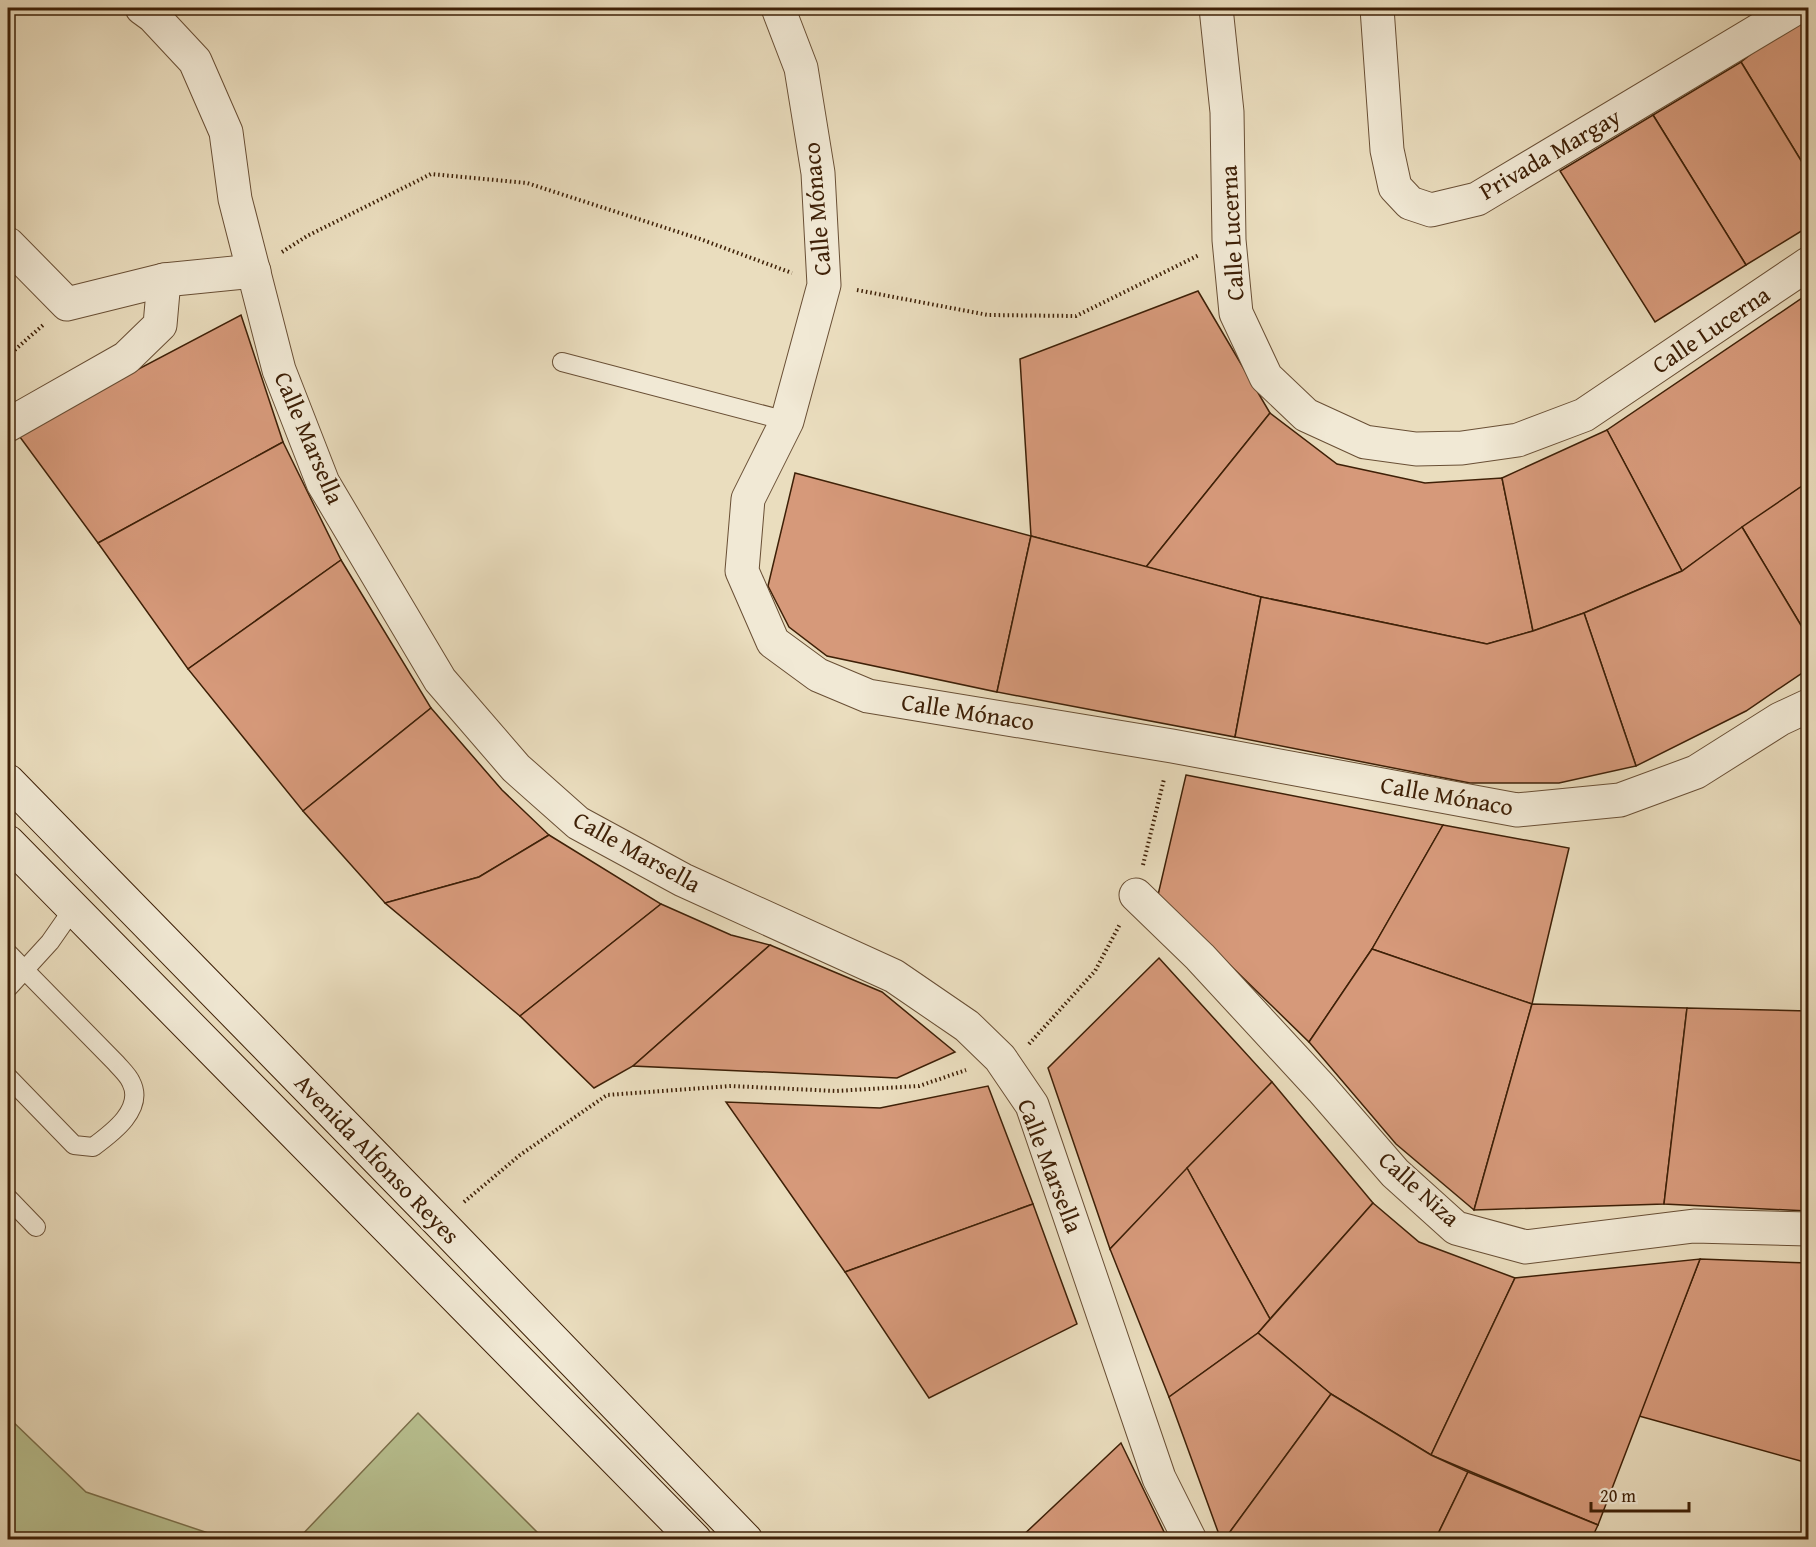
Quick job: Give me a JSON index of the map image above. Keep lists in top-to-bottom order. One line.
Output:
{"streets":{"street":["Privada Margay","Calle Mónaco","Calle Lucerna","Calle Marsella","Avenida Alfonso Reyes","Calle Niza"]},"scale_bar":"20 m"}
